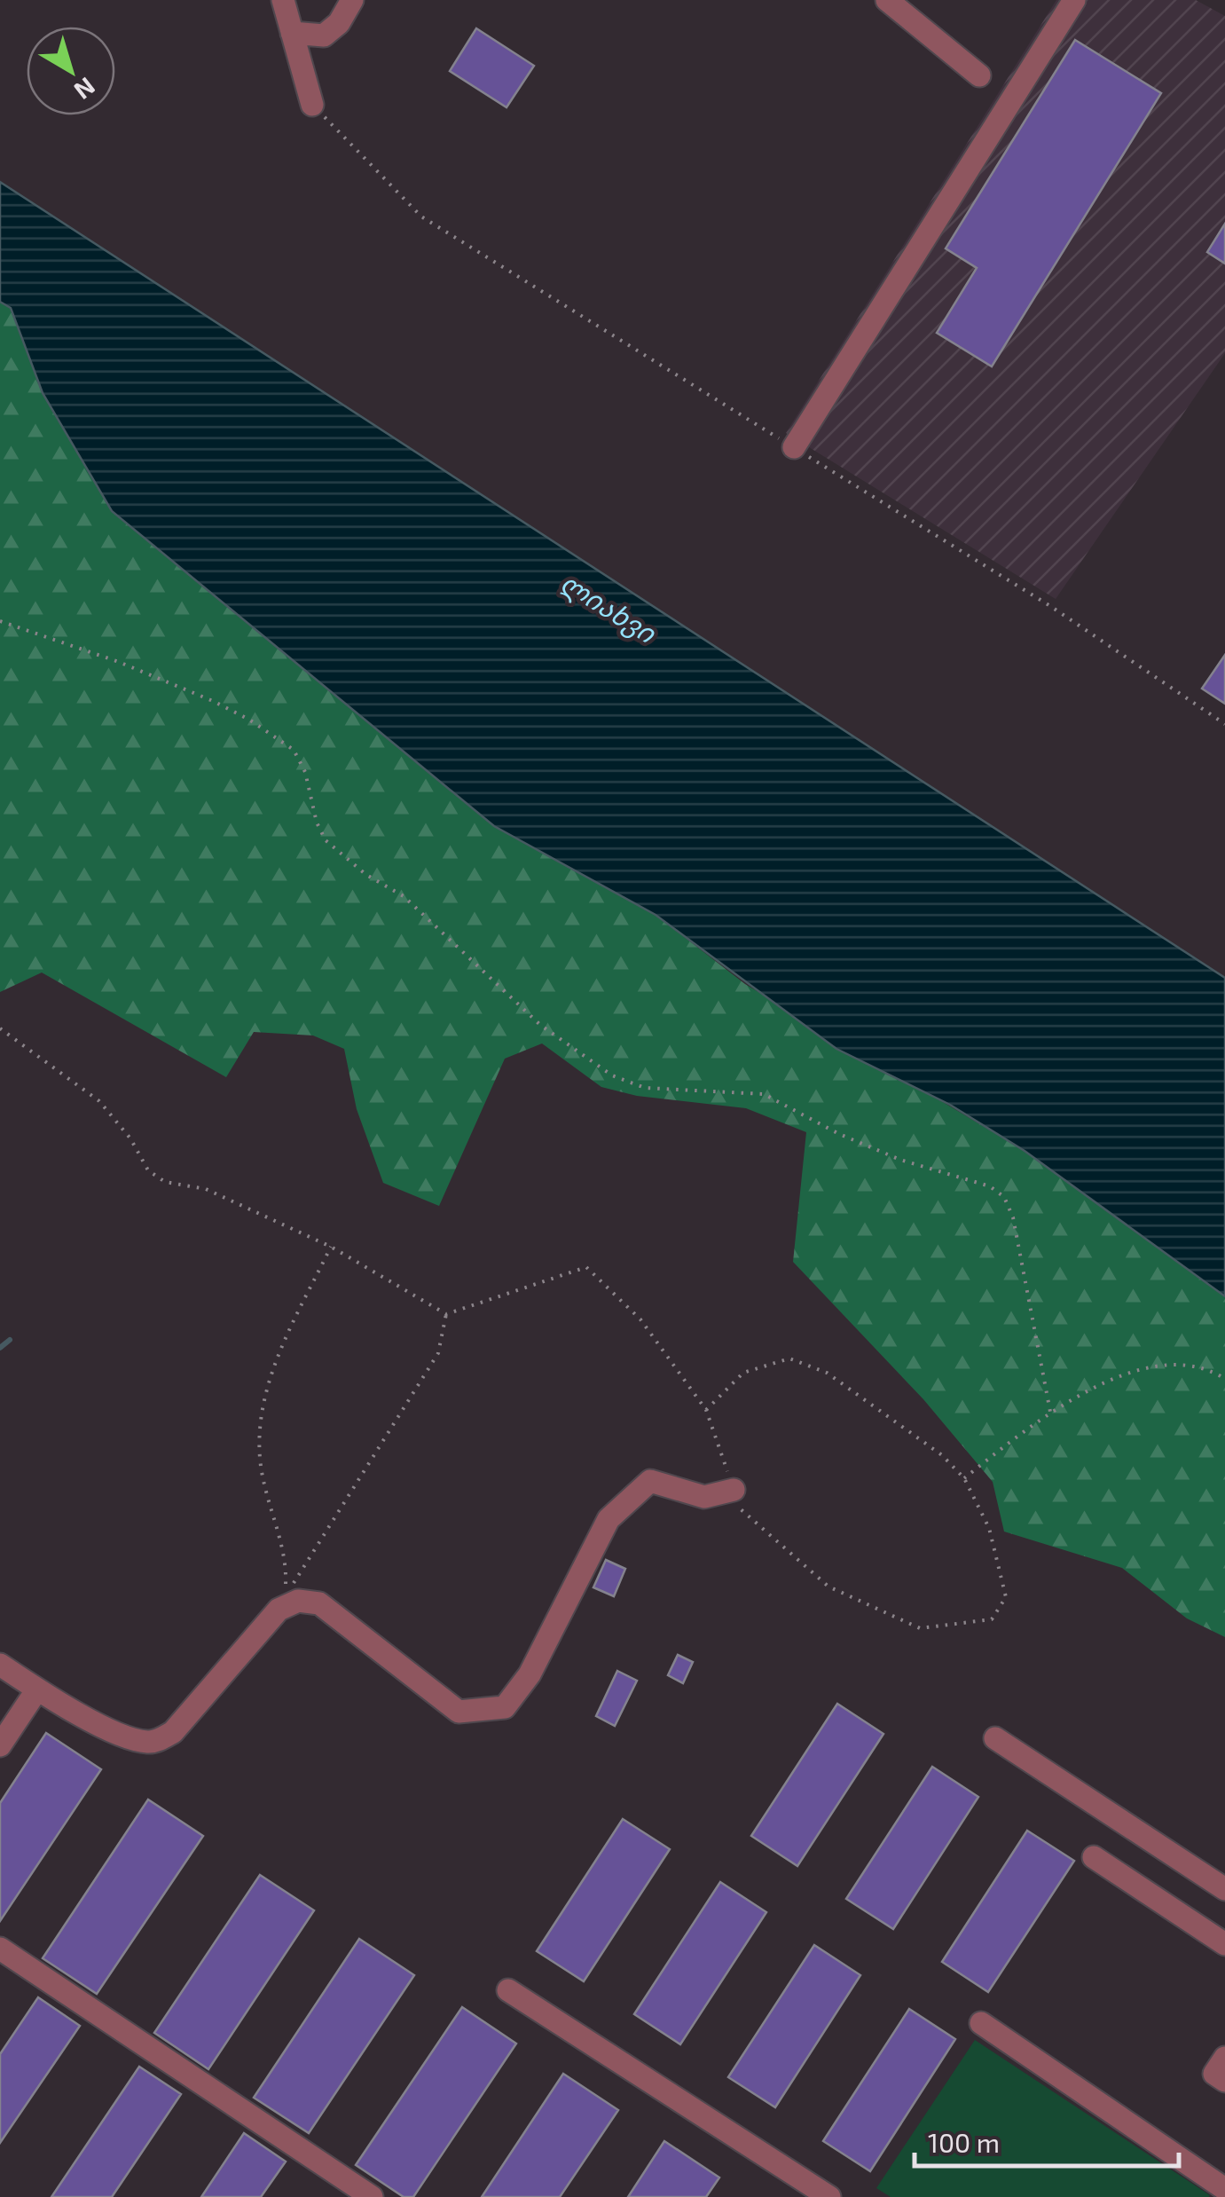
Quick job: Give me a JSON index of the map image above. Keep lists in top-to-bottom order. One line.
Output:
{"water":["ლიახვი"],"scale_bar":"100 m","north":"bottom right"}
